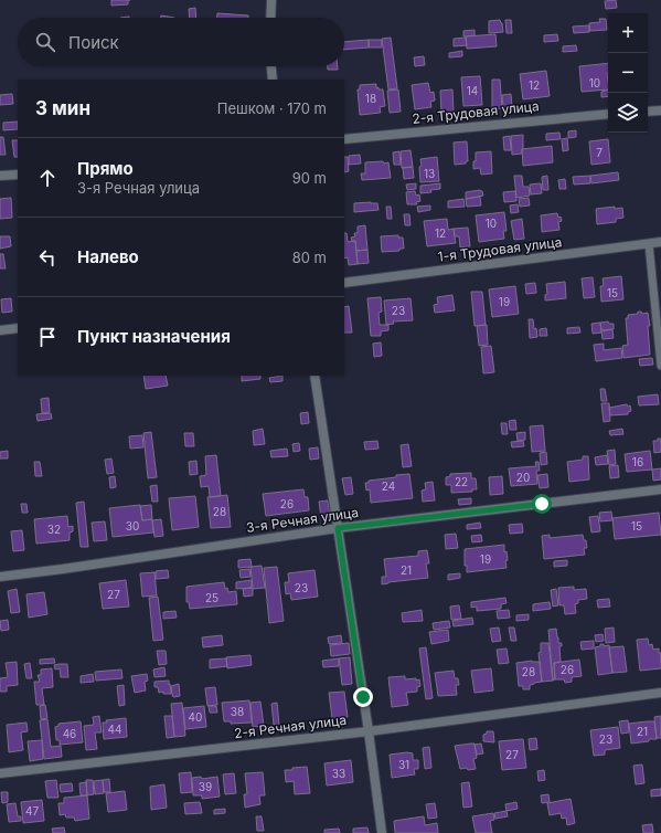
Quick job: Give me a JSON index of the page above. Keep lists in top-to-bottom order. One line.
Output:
{"streets":{"street":["2-я Трудовая улица","1-я Трудовая улица","3-я Речная улица","2-я Речная улица"]},"house_numbers":["10","12","14","18","7","13","10","12","15","19","23","16","20","22","24","26","28","30","15","32","19","21","23","27","25","26","28","38","40","44","21","46","23","27","31","33","39","47"],"page":{"map_buttons":["+","−"],"search":"Поиск","heading":["3 мин","Пешком · 170 m"],"list":[["Прямо","3-я Речная улица","90 m"],["Налево","80 m"],"Пункт назначения"]}}
